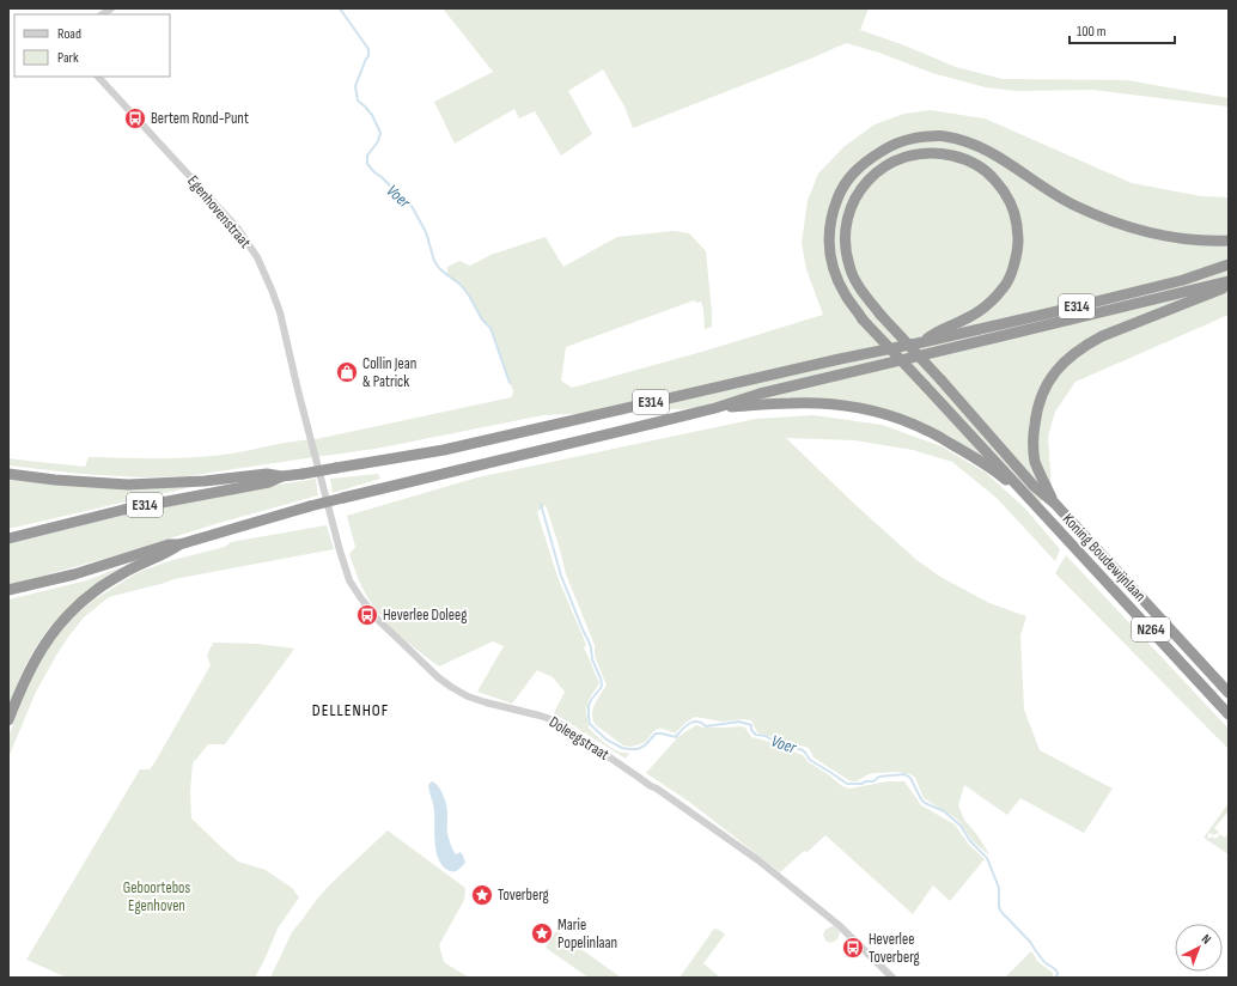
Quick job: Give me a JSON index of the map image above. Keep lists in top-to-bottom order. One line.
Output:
{"streets":{"highway":["E314","Koning Boudewijnlaan","N264"],"street":["Egenhovenstraat","Doleegstraat"]},"crossings":[["Egenhovenstraat","Doleegstraat"]],"districts":["DELLENHOF"],"water":["Voer"],"parks":["Geboortebos Egenhoven"],"places":{"bus stop":["Bertem Rond-Punt","Heverlee Doleeg","Heverlee Toverberg"],"shop":["Collin Jean & Patrick"],"place":["Toverberg","Marie Popelinlaan"]},"legend":["Road","Park"],"scale_bar":"100 m","north":"top right"}
